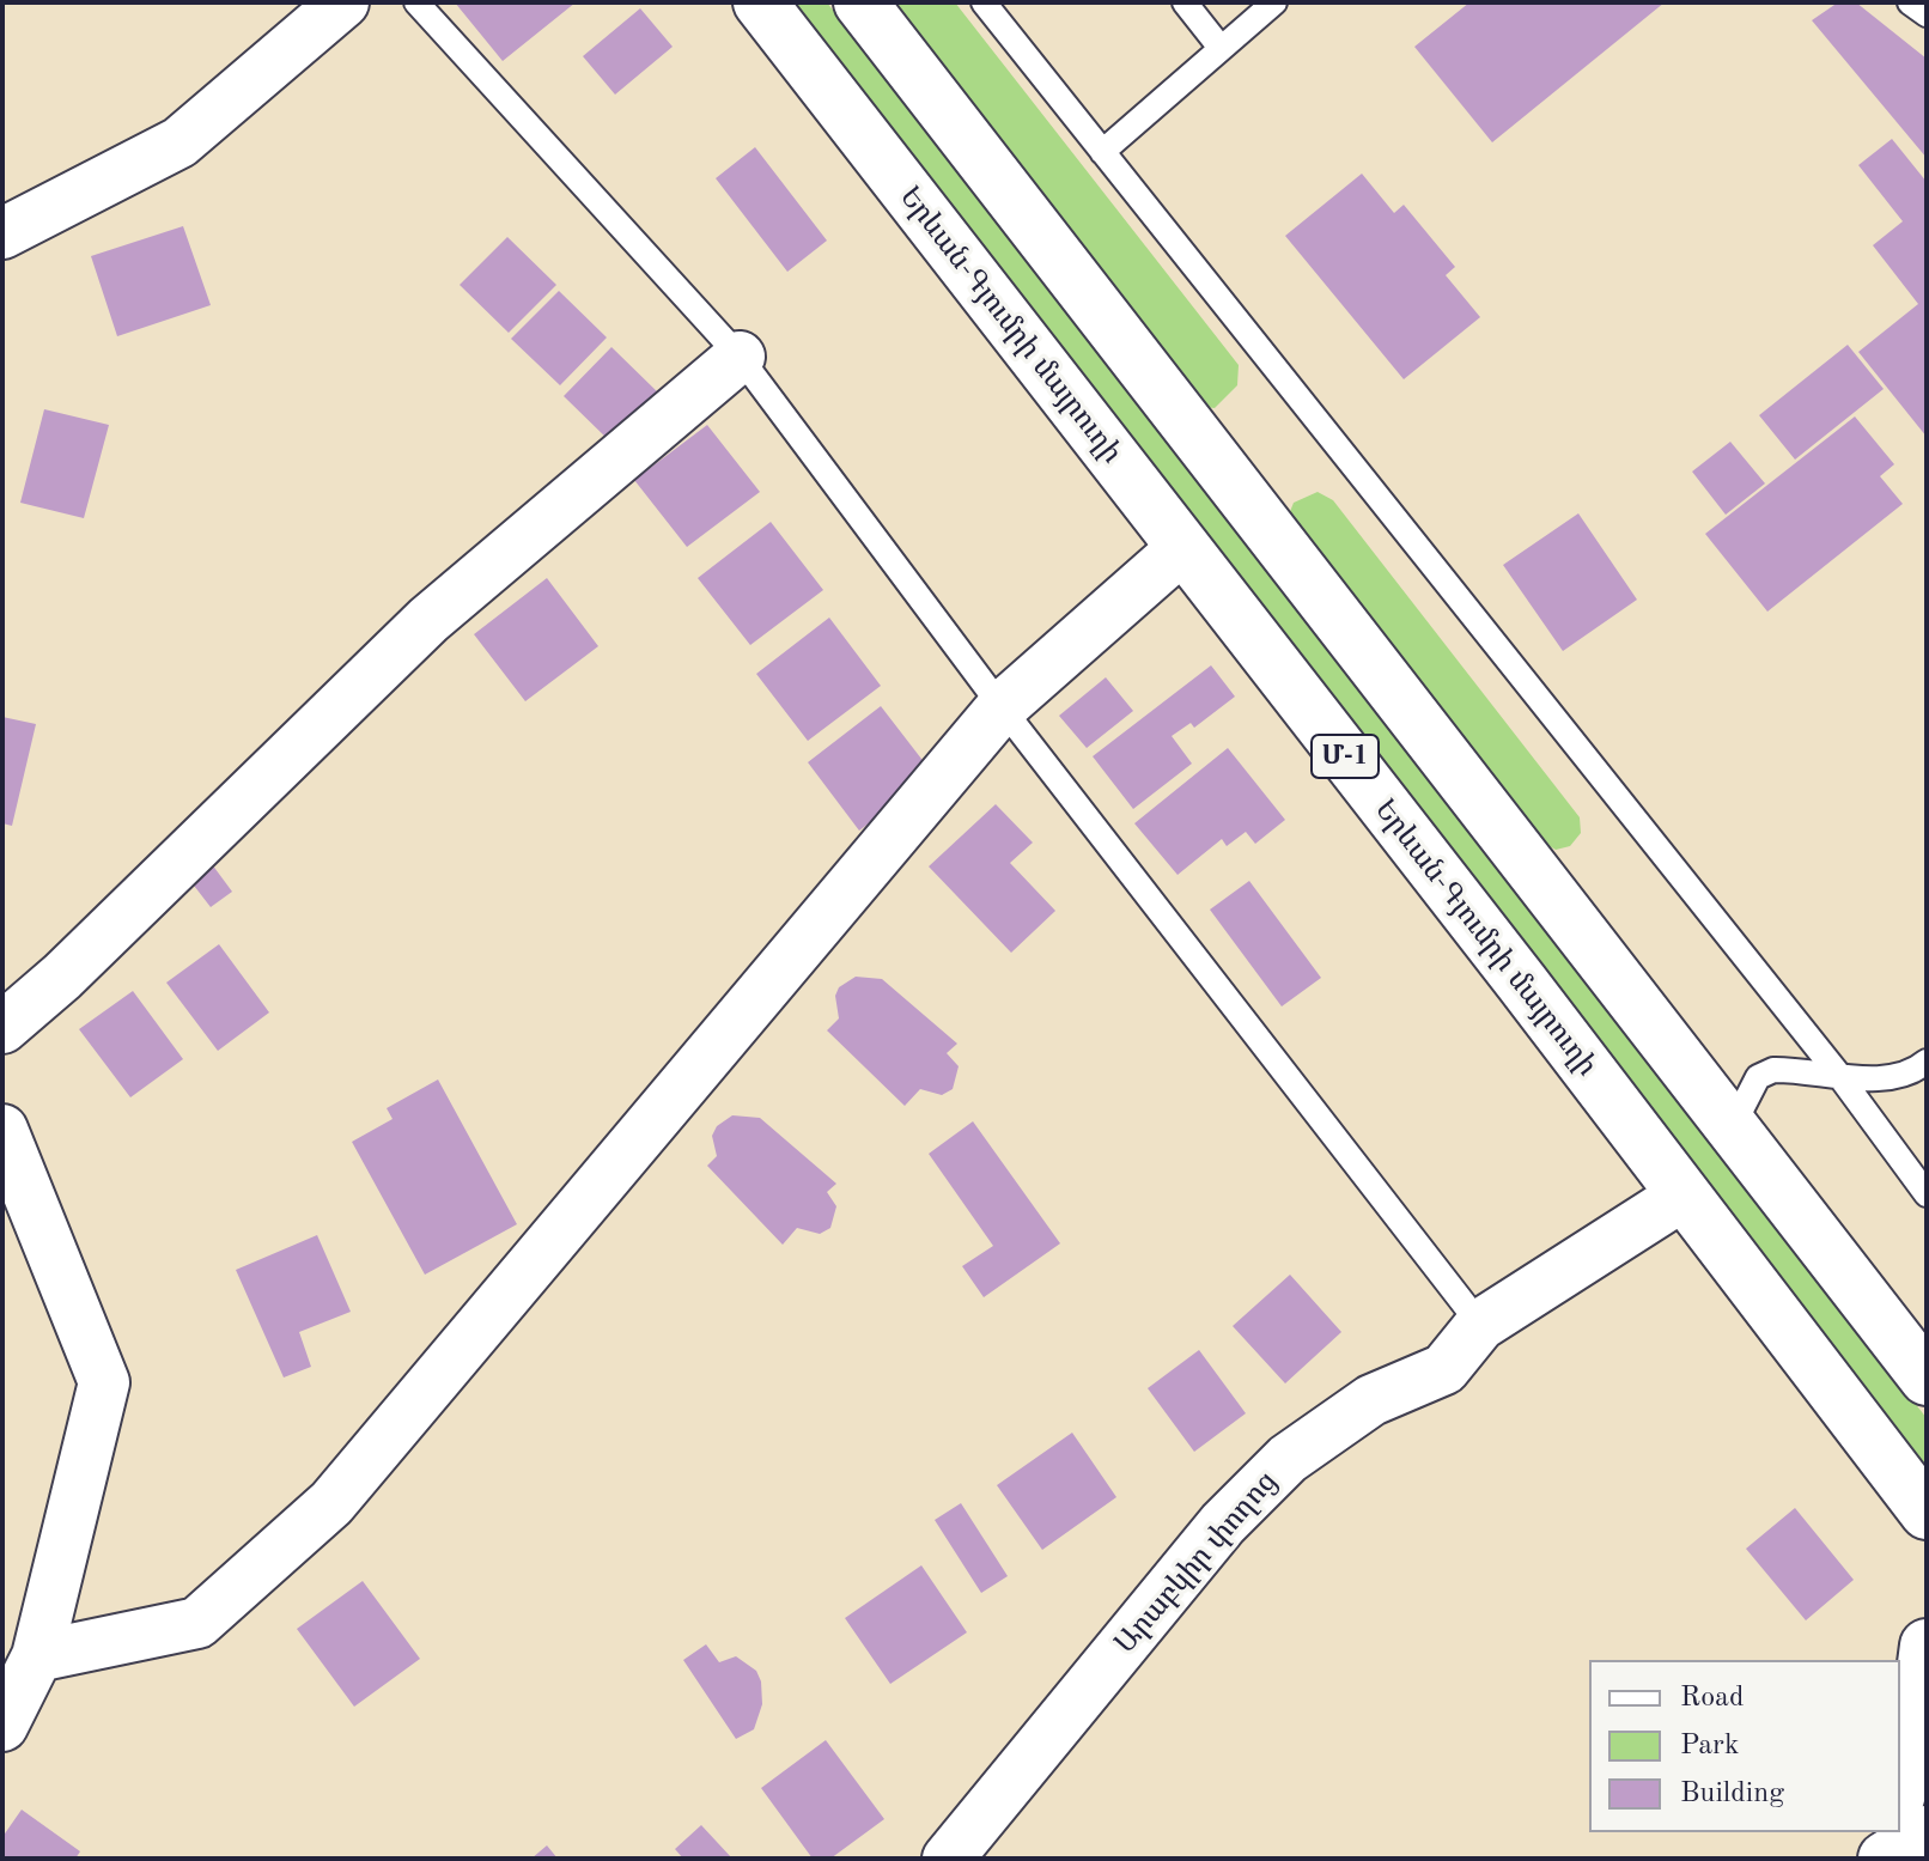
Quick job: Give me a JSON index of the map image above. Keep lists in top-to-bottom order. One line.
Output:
{"streets":{"main road":["Երևան-Գյումրի մայրուղի","Մ-1"],"street":["Արաբկիր փողոց"]},"crossings":[["Երևան-Գյումրի մայրուղի","Արաբկիր փողոց"]],"legend":["Road","Park","Building"]}
